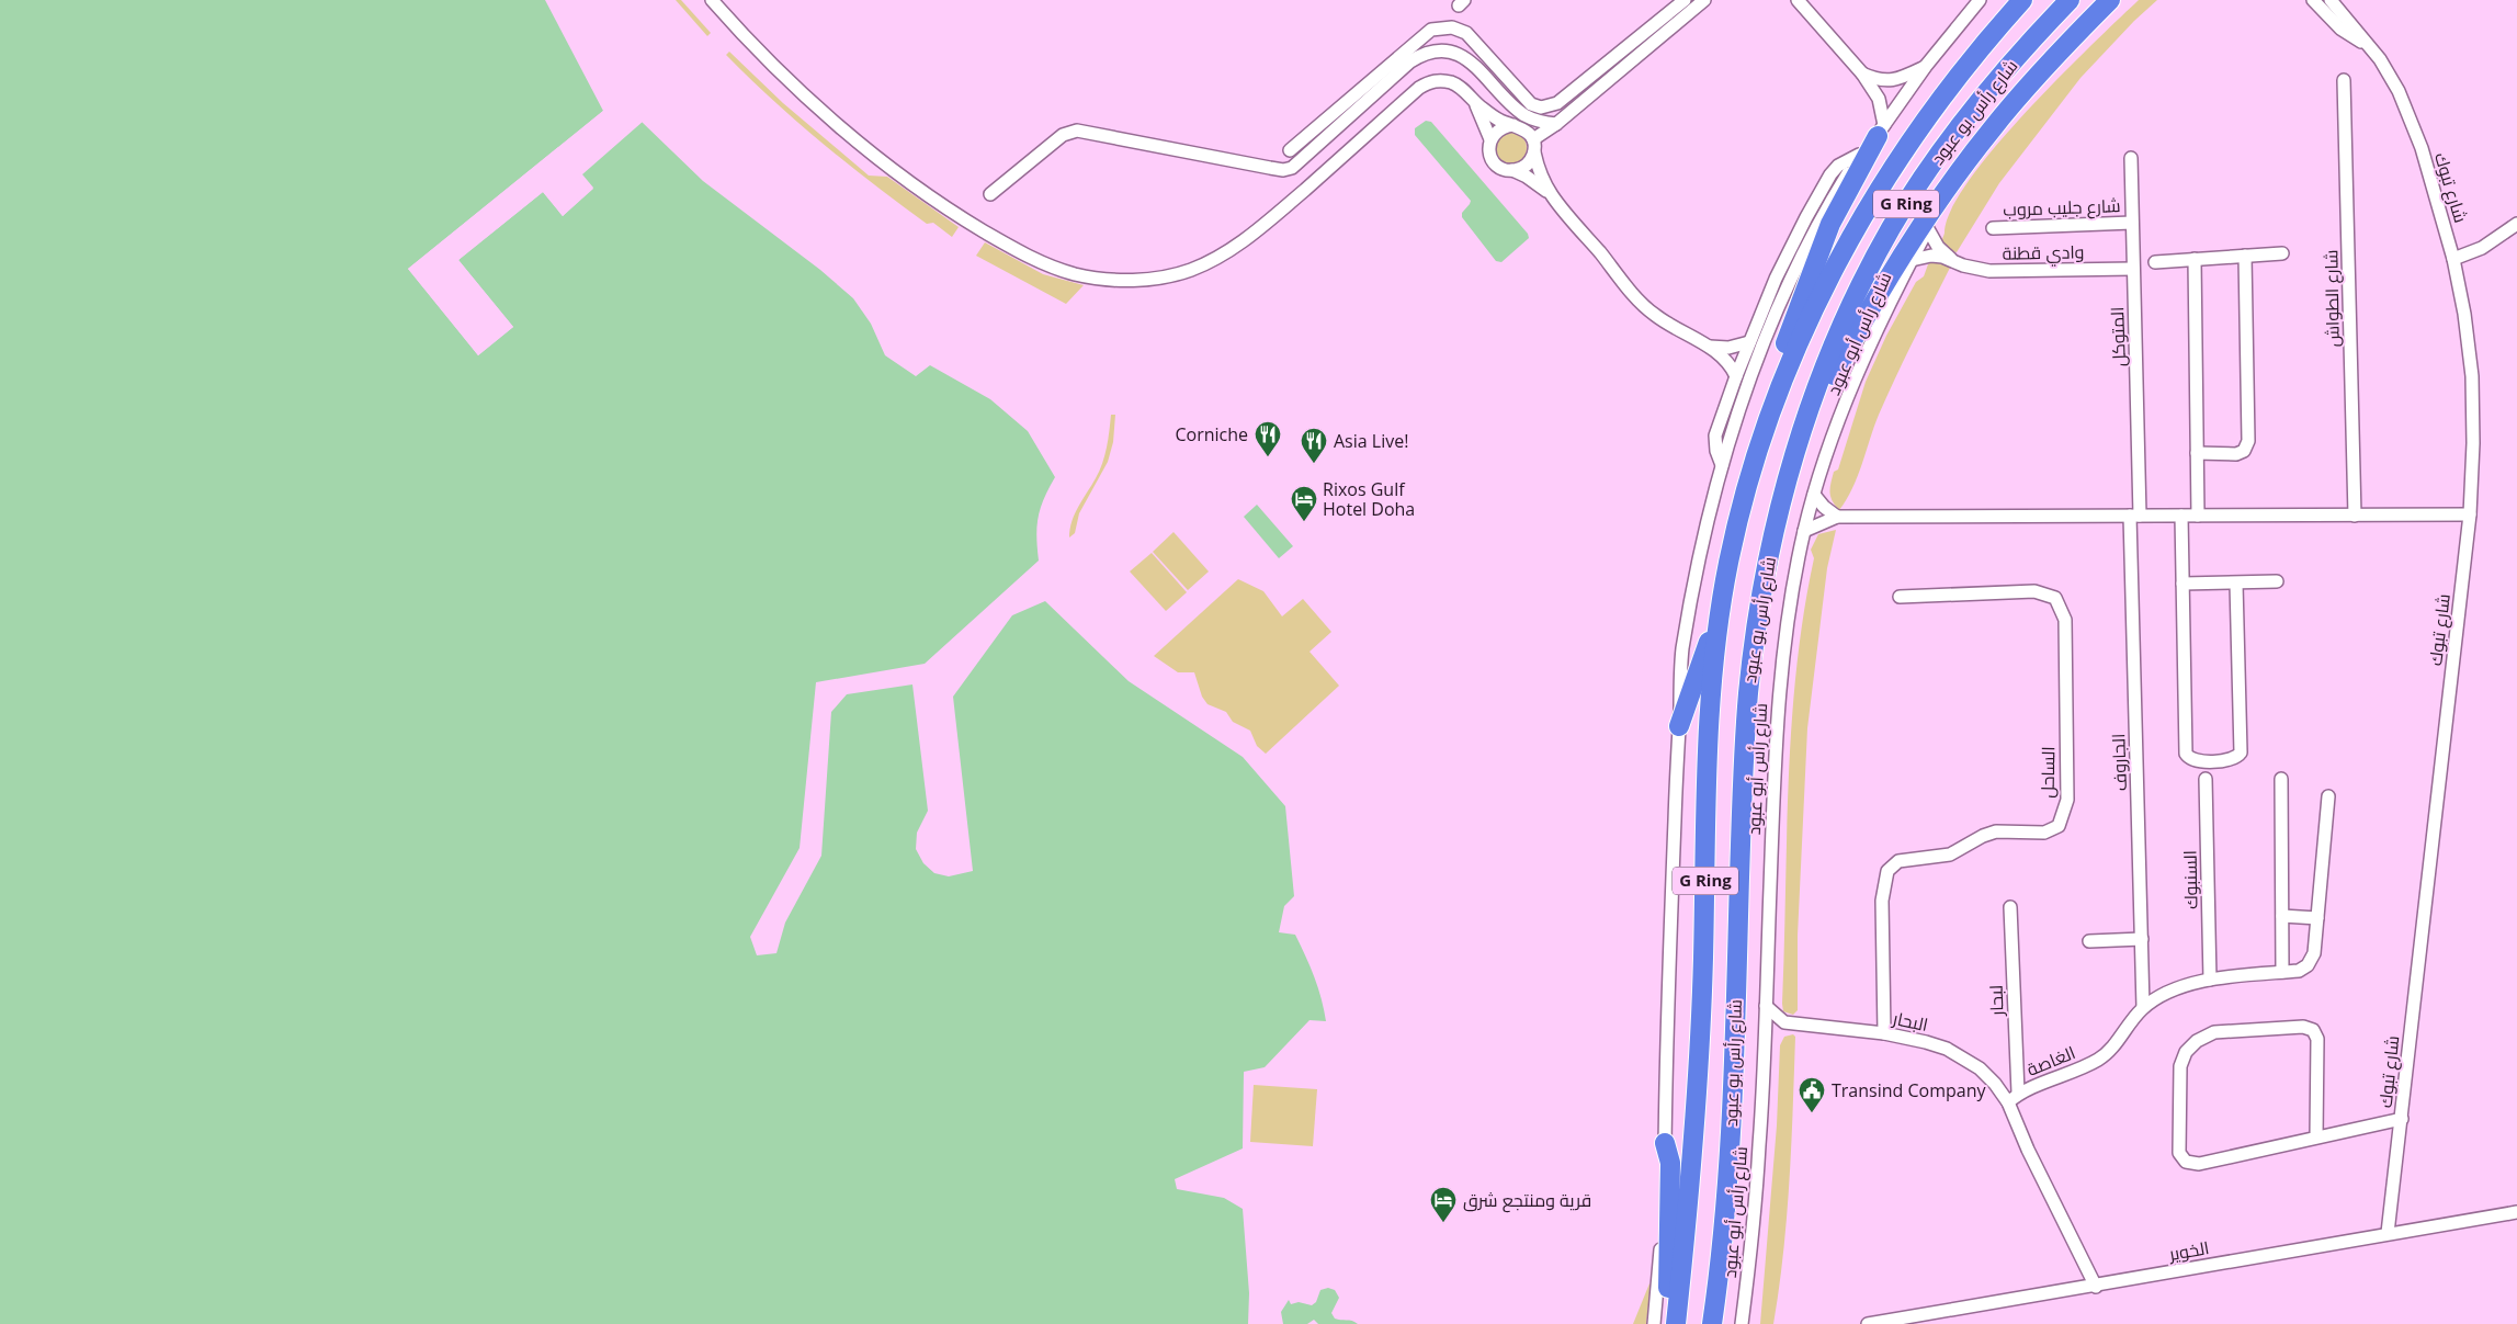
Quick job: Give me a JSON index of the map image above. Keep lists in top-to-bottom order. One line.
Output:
{"streets":{"highway":["شارع رأس بو عبود","G Ring"],"street":["شارع تبوك","شارع جليب مروب","وادي قطنة","شارع الطواش","شارع رأس أبو عبود","المتوكل","الجاروف","الساحل","السنبوك","لبحار","البحار","الغاصة","الخوير"]},"crossings":[["شارع تبوك","الخوير"],["شارع جليب مروب","المتوكل"],["وادي قطنة","شارع رأس أبو عبود"],["وادي قطنة","المتوكل"],["المتوكل","الجاروف"],["الجاروف","الغاصة"],["الساحل","البحار"],["السنبوك","الغاصة"],["لبحار","الغاصة"],["البحار","الغاصة"]],"places":{"restaurant":["Corniche","Asia Live!"],"hotel":["Rixos Gulf Hotel Doha","قرية ومنتجع شرق"],"public building":["Transind Company"]}}
